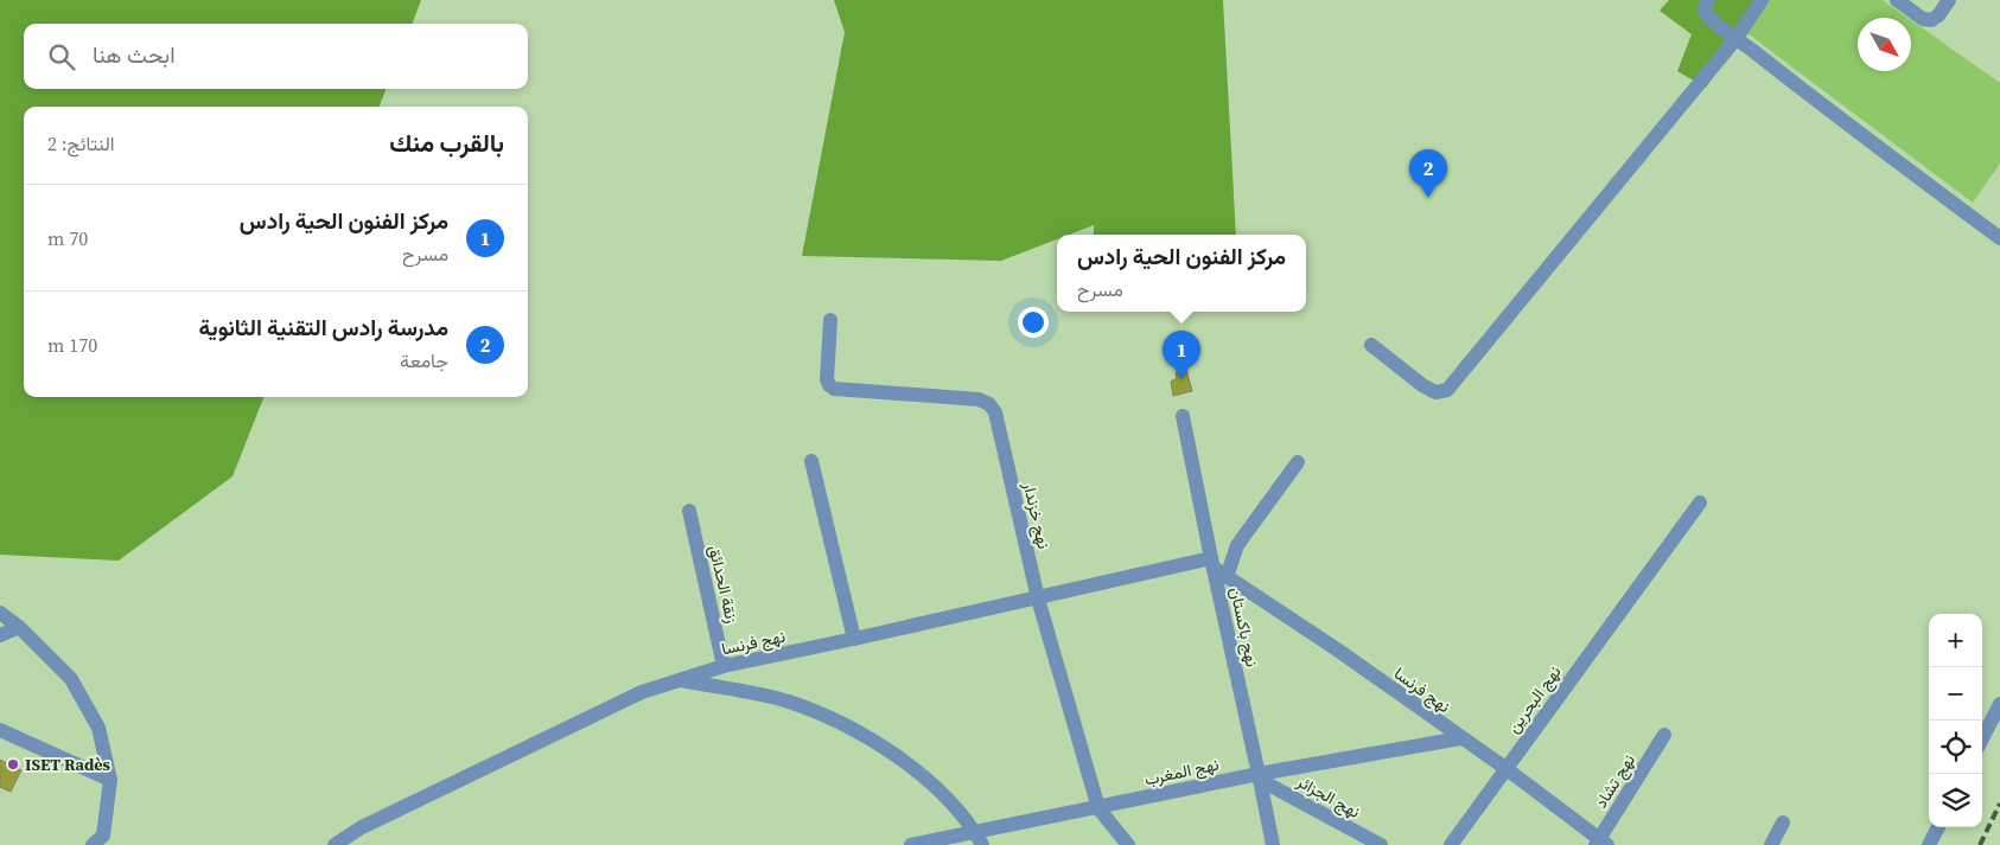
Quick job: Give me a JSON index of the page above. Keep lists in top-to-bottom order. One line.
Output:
{"streets":{"street":["نهج خزندار","زنقة الحدائق","نهج باكستان","نهج فرنسا","نهج البحرين","نهج المغرب","نهج تشاد","نهج الجزائر"]},"crossings":[["نهج خزندار","نهج فرنسا"],["نهج خزندار","نهج المغرب"],["زنقة الحدائق","نهج فرنسا"],["نهج باكستان","نهج فرنسا"],["نهج باكستان","نهج المغرب"],["نهج باكستان","نهج الجزائر"],["نهج فرنسا","نهج البحرين"],["نهج فرنسا","نهج المغرب"],["نهج فرنسا","نهج تشاد"],["نهج المغرب","نهج الجزائر"]],"places":["ISET Radès"],"north":"bottom right","page":{"search":"ابحث هنا","heading":["بالقرب منك","النتائج: 2"],"pins":["2","1"],"list":[{"mark":"1","name":"مركز الفنون الحية رادس","note":"مسرح","value":"70 m"},{"mark":"2","name":"مدرسة رادس التقنية الثانوية","note":"جامعة","value":"170 m"}],"popup":["مركز الفنون الحية رادس","مسرح"],"map_buttons":["+","−"]}}
